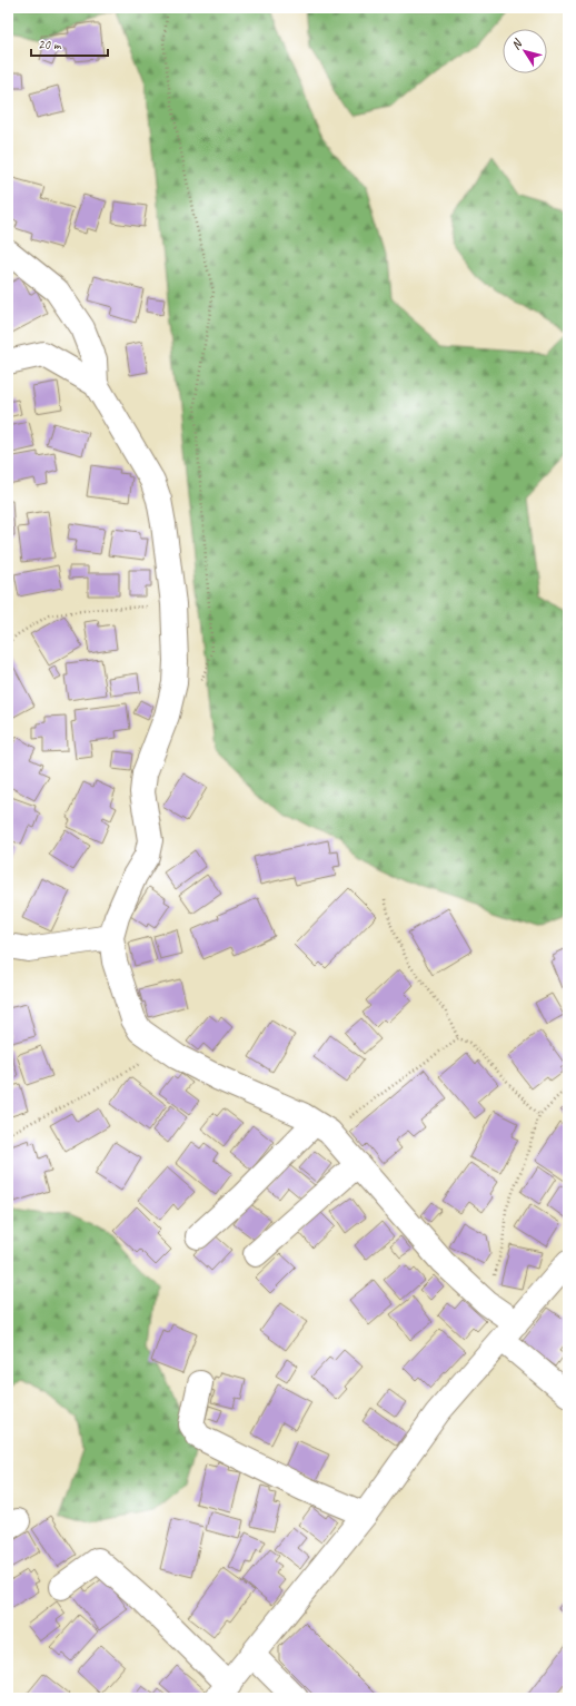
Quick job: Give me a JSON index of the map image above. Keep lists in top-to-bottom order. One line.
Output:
{"scale_bar":"20 m","north":"top left"}
